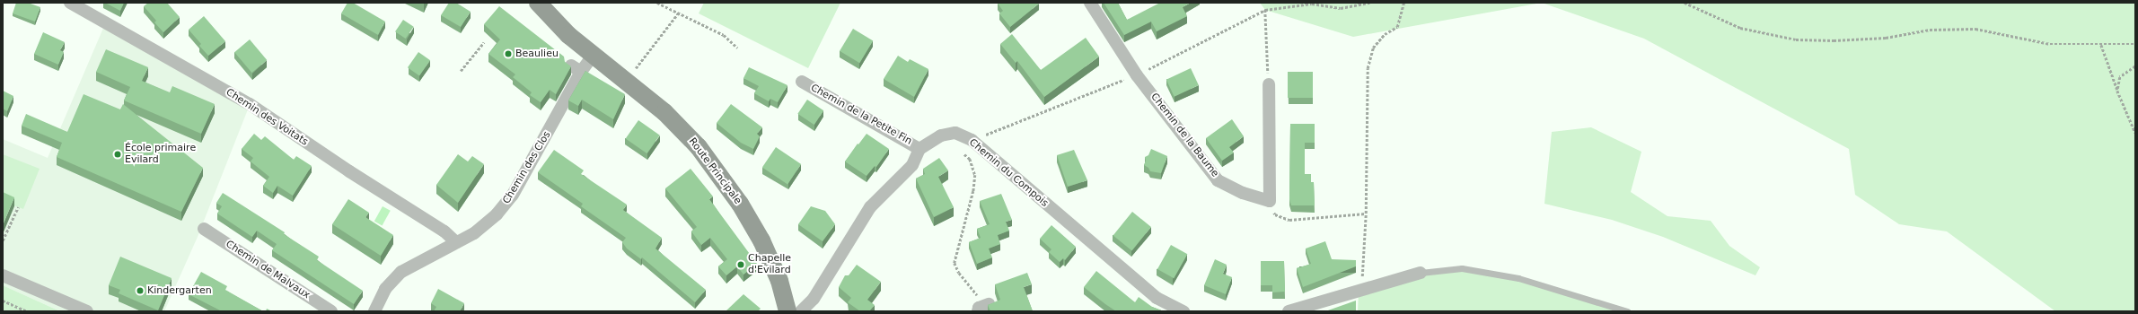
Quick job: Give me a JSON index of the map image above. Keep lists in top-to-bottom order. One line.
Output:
{"streets":{"street":["Chemin de la Petite Fin","Chemin des Voitats","Chemin de la Baume","Chemin des Clos","Route Principale","Chemin du Compois","Chemin de Malvaux"]},"crossings":[["Chemin de la Petite Fin","Chemin du Compois"],["Chemin des Voitats","Chemin des Clos"],["Chemin des Clos","Route Principale"]],"places":["Beaulieu","École primaire Evilard","Chapelle d'Evilard","Kindergarten"]}
